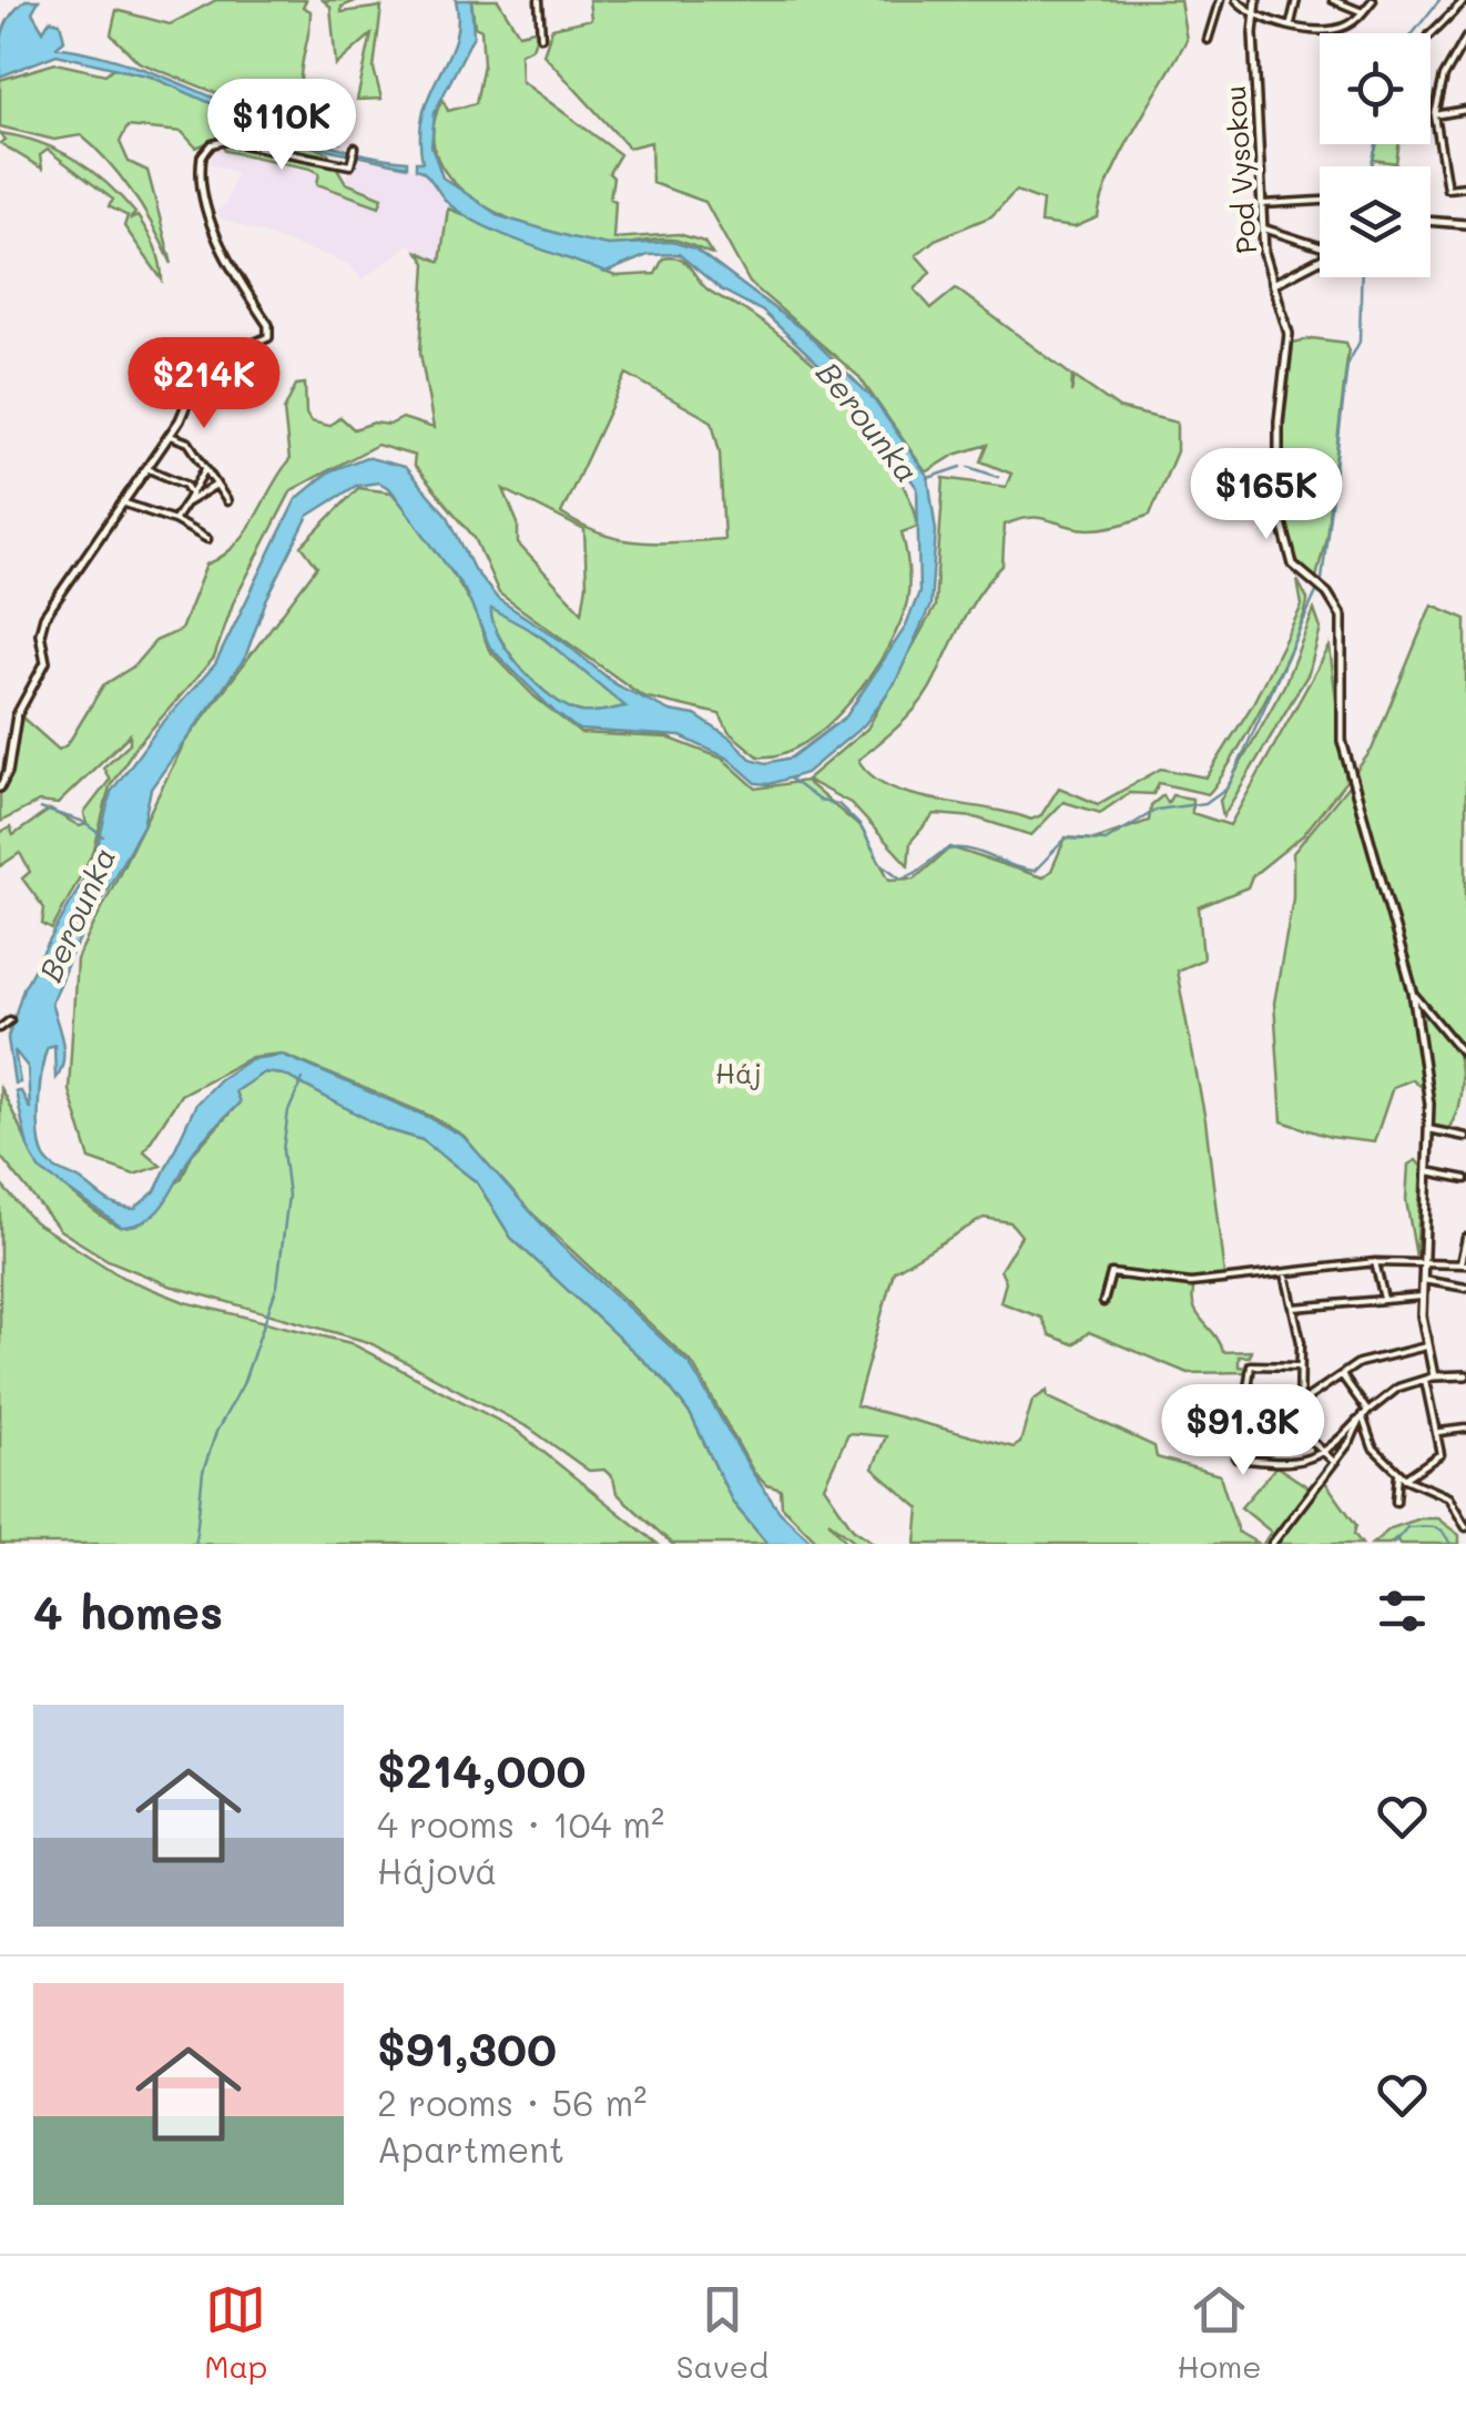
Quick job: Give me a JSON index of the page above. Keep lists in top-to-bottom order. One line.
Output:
{"streets":{"street":["Pod Vysokou"]},"water":["Berounka"],"parks":["Háj"],"page":{"price":["$110K","$214K","$165K","$91.3K"],"heading":"4 homes","list":[{"name":"$214,000","note":"4 rooms · 104 m² · Hájová"},{"name":"$91,300","note":"2 rooms · 56 m² · Apartment"}],"tabs":["Map","Saved","Home"]}}
